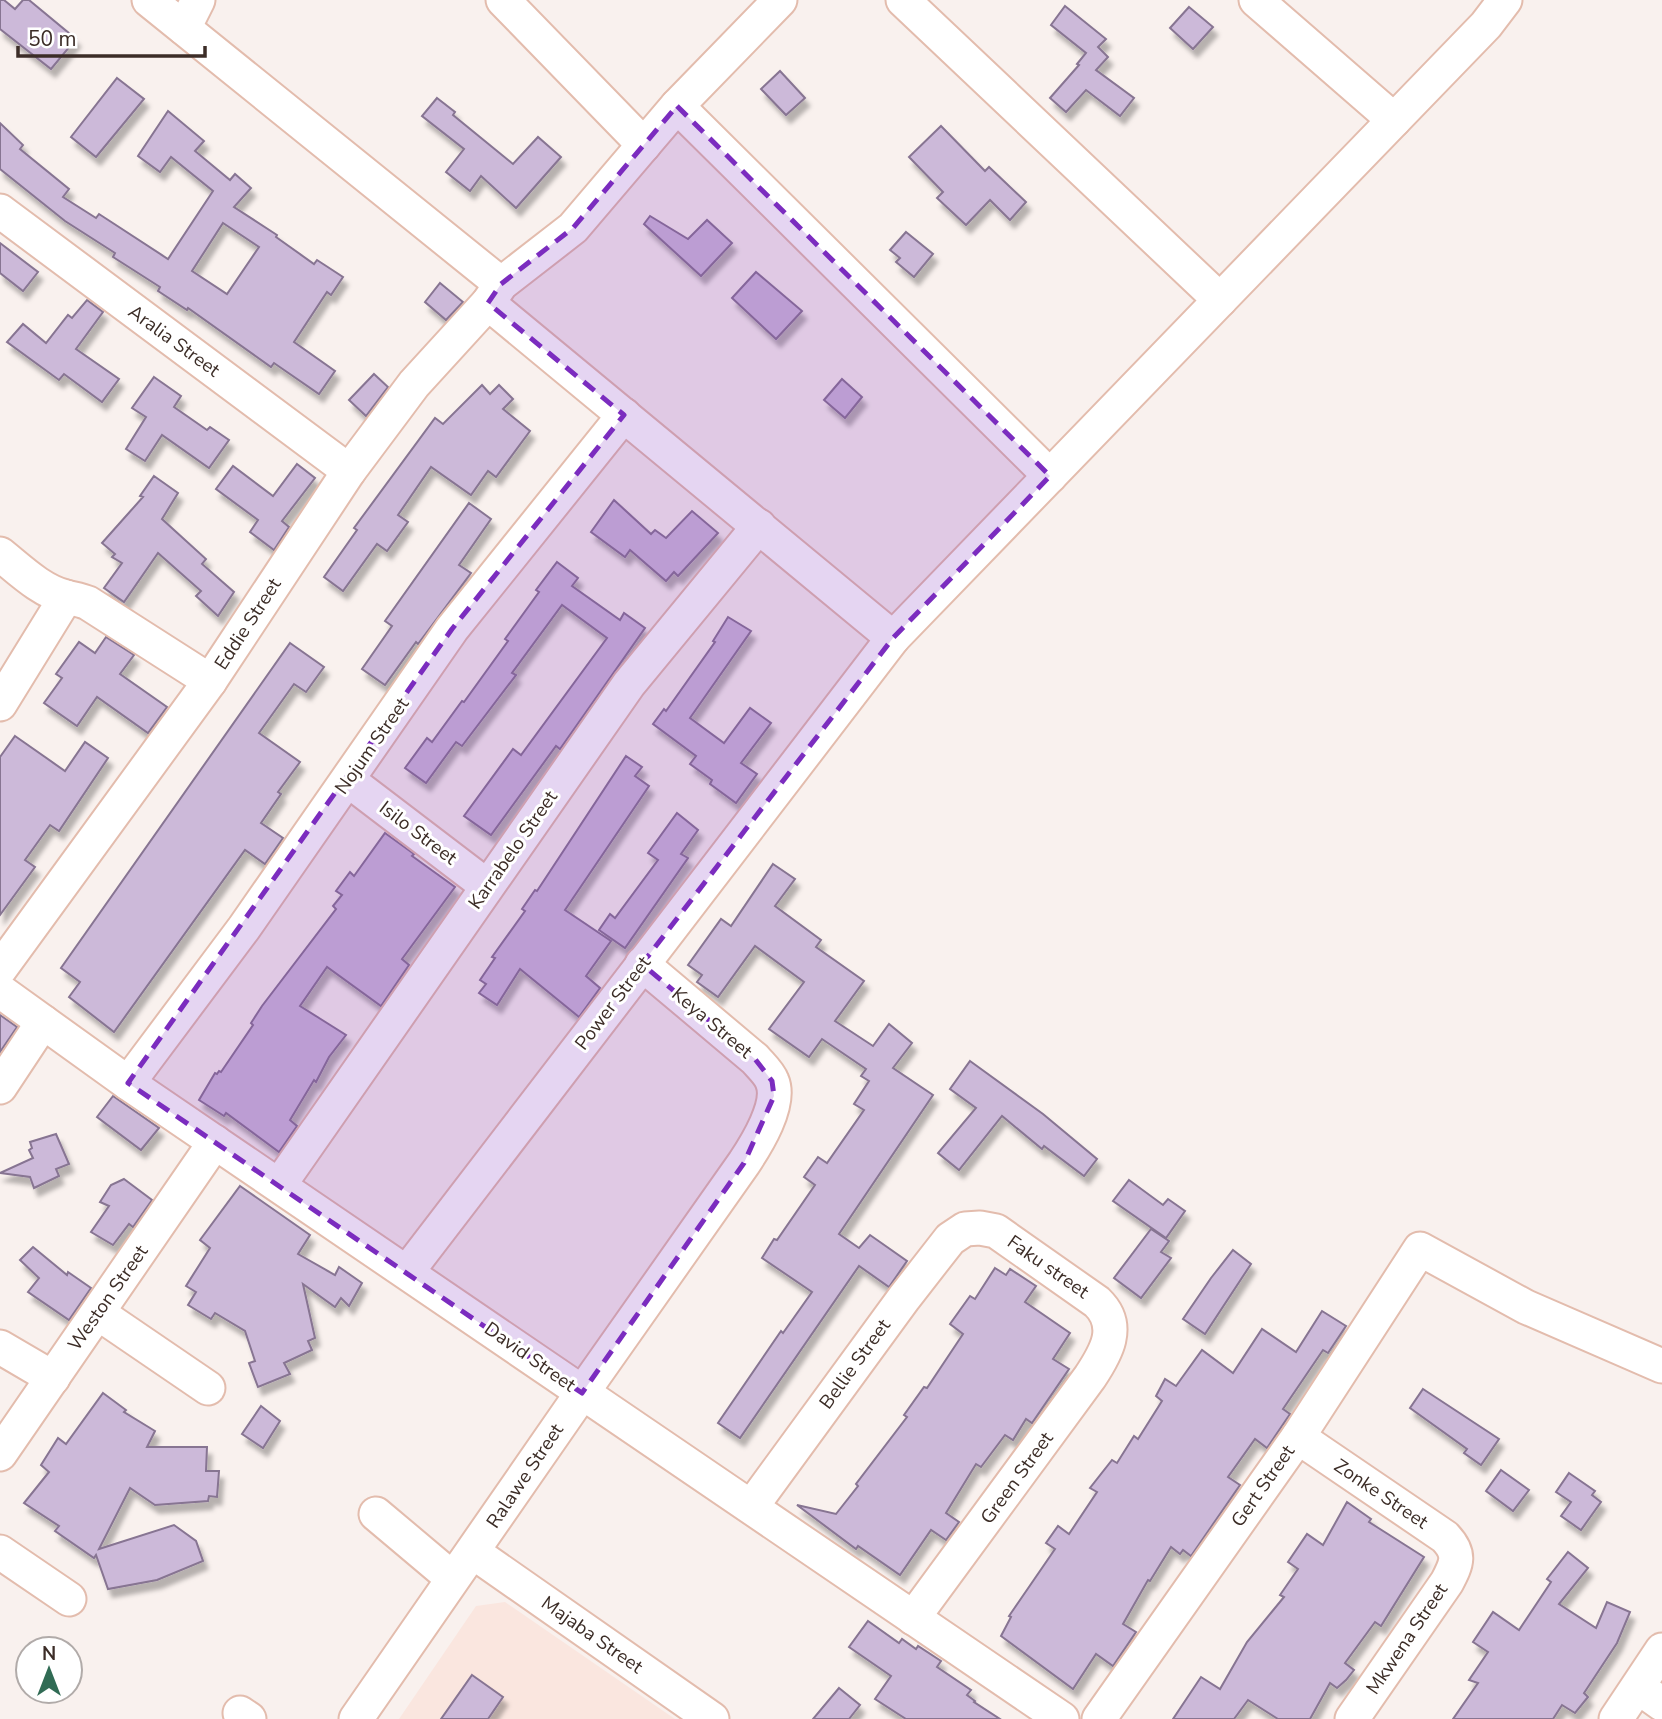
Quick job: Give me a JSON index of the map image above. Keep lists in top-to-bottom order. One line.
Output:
{"streets":{"street":["Aralia Street","Eddie Street","Nojum Street","Isilo Street","Karrabelo Street","Power Street","Keya Street","Faku street","Weston Street","David Street","Bellie Street","Ralawe Street","Green Street","Gert Street","Zonke Street","Majaba Street","Mkwena Street"]},"crossings":[["Aralia Street","Eddie Street"],["Nojum Street","Isilo Street"],["Nojum Street","David Street"],["Isilo Street","Karrabelo Street"],["Karrabelo Street","David Street"],["Power Street","Keya Street"],["Power Street","David Street"],["Keya Street","Ralawe Street"],["Faku street","Bellie Street"],["Faku street","Green Street"],["Weston Street","David Street"],["David Street","Bellie Street"],["David Street","Ralawe Street"],["David Street","Green Street"],["Ralawe Street","Majaba Street"],["Gert Street","Zonke Street"],["Zonke Street","Mkwena Street"]],"scale_bar":"50 m","north":"top"}
